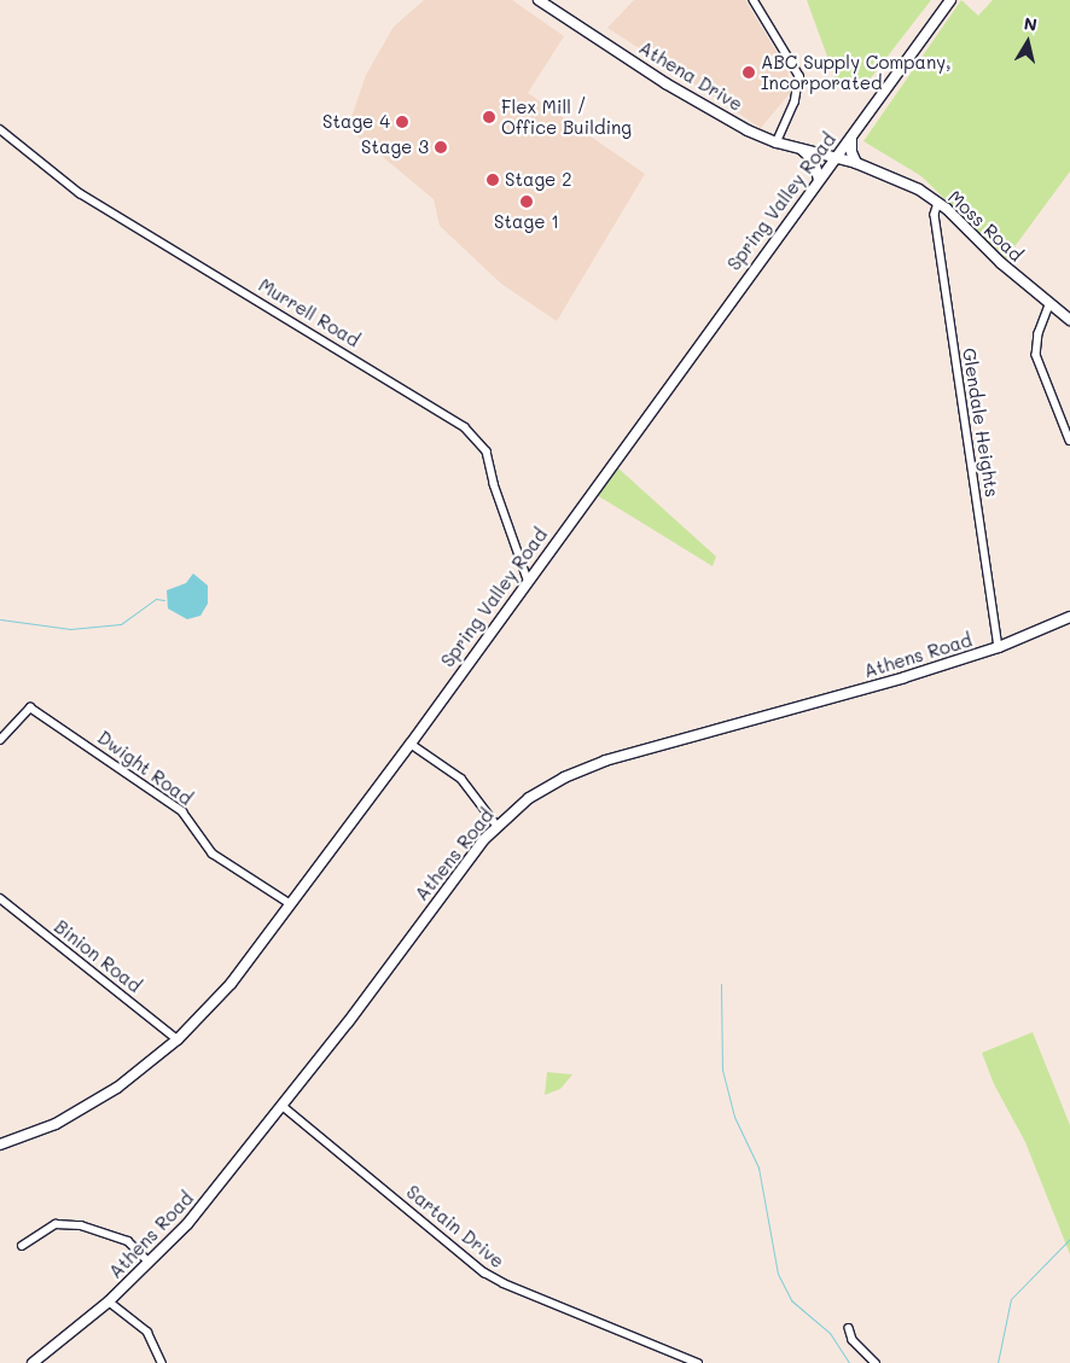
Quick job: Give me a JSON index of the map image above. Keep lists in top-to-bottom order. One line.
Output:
{"streets":{"street":["Athena Drive","Spring Valley Road","Moss Road","Murrell Road","Glendale Heights","Athens Road","Dwight Road","Binion Road","Sartain Drive"]},"crossings":[["Athena Drive","Spring Valley Road"],["Athena Drive","Moss Road"],["Spring Valley Road","Moss Road"],["Spring Valley Road","Murrell Road"],["Spring Valley Road","Dwight Road"],["Spring Valley Road","Binion Road"],["Moss Road","Glendale Heights"],["Glendale Heights","Athens Road"],["Athens Road","Sartain Drive"]],"places":["ABC Supply Company, Incorporated","Flex Mill / Office Building","Stage 4","Stage 3","Stage 2","Stage 1"],"north":"top"}
